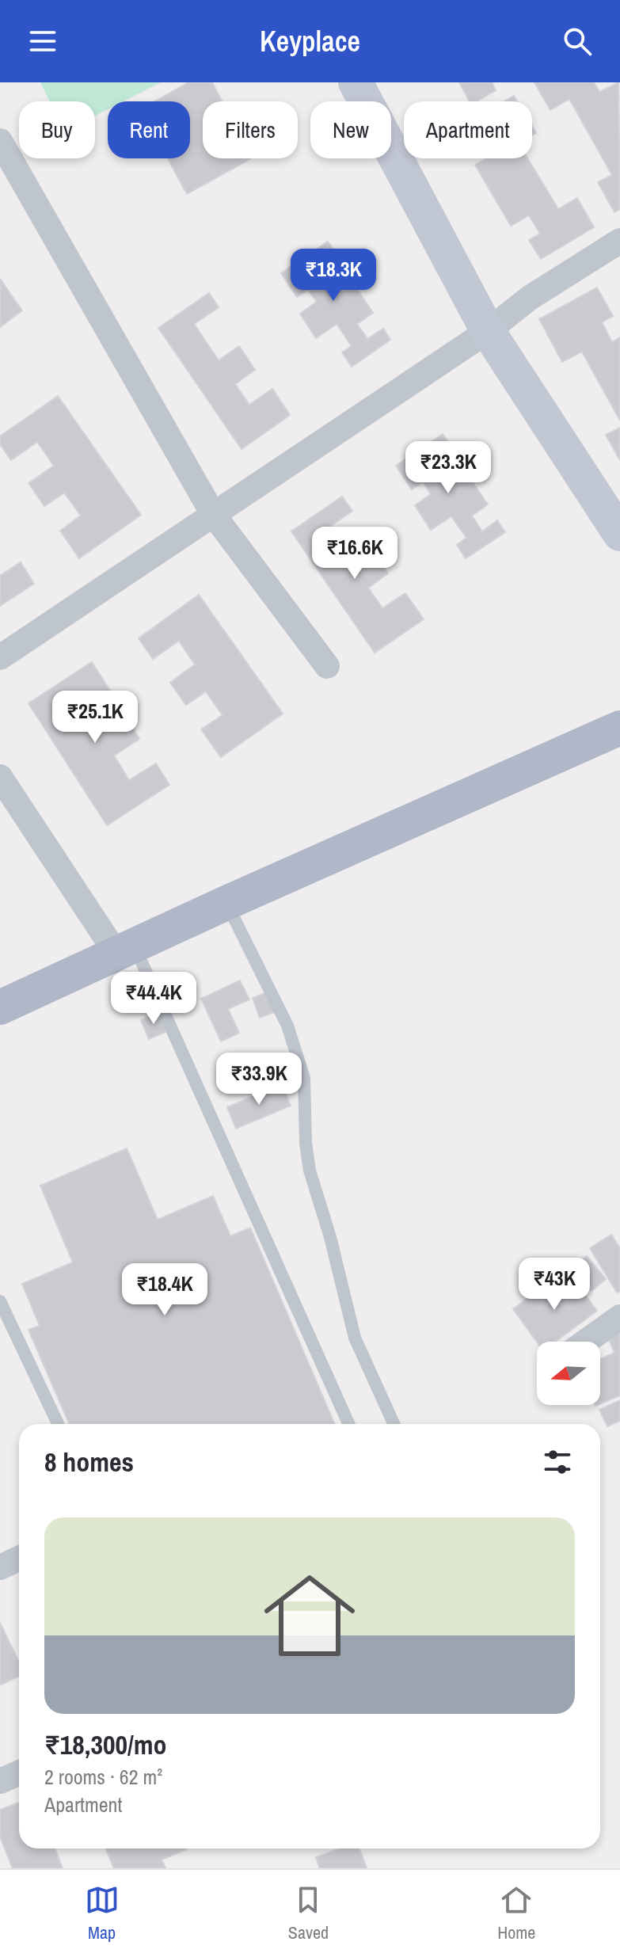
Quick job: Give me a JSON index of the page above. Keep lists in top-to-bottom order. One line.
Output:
{"north":"left","page":{"header":"Keyplace","chip":["Buy","Rent","Filters","New","Apartment"],"price":["₹18.3K","₹23.3K","₹16.6K","₹25.1K","₹44.4K","₹33.9K","₹43K","₹18.4K"],"heading":"8 homes","list":[{"name":"₹18,300/mo","note":"2 rooms · 62 m² · Apartment"}],"tabs":["Map","Saved","Home"]}}
